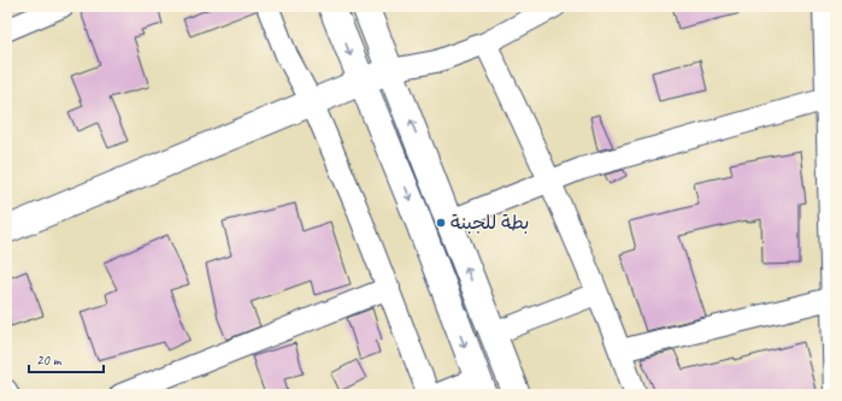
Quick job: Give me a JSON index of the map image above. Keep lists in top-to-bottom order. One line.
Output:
{"places":["بطة للجبنة"],"scale_bar":"20 m"}
